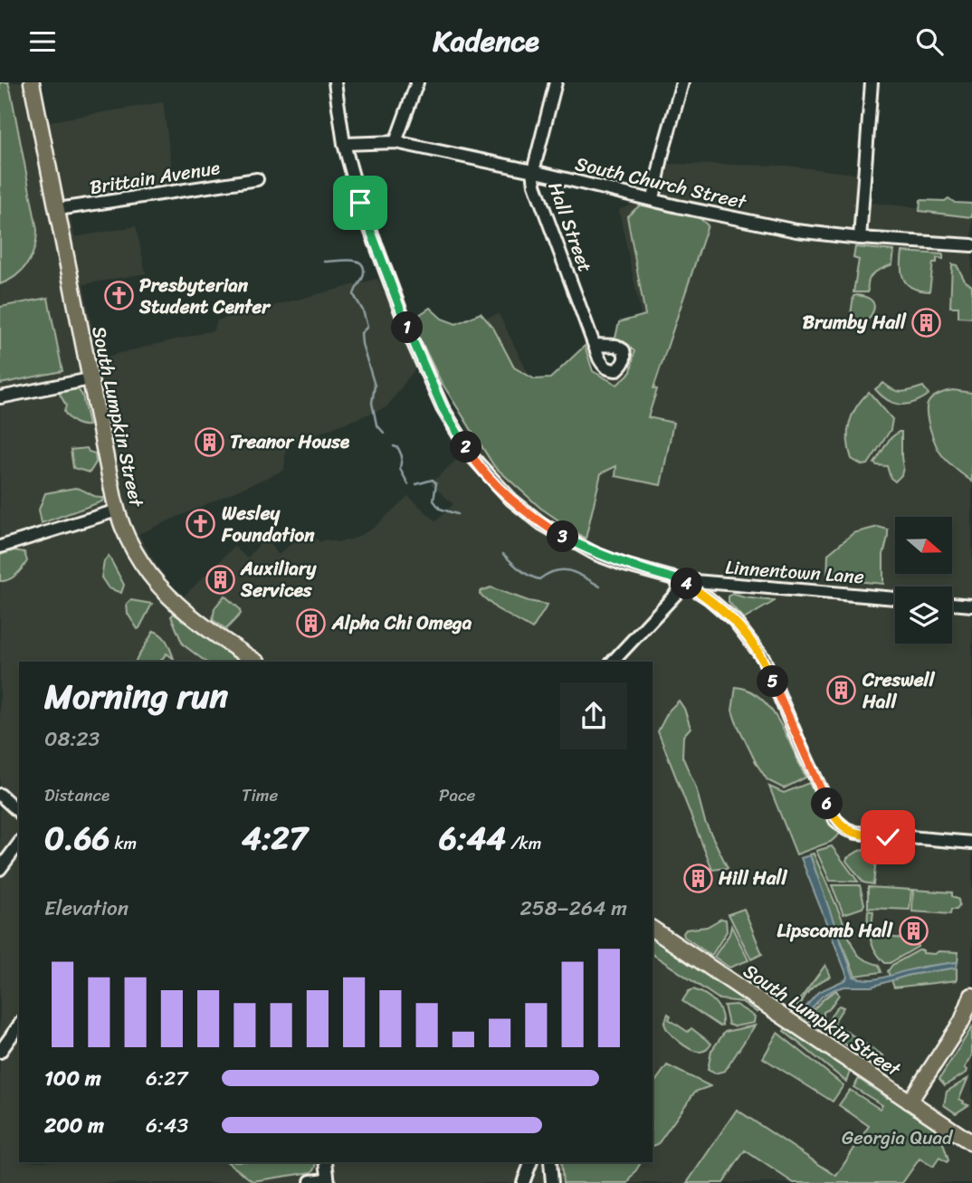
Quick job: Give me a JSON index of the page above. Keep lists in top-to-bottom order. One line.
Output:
{"streets":{"main road":["South Lumpkin Street"],"street":["Brittain Avenue","South Church Street","Hall Street","Linnentown Lane"]},"crossings":[["Brittain Avenue","South Lumpkin Street"],["South Church Street","Hall Street"]],"parks":["Georgia Quad"],"places":{"church":["Presbyterian Student Center","Wesley Foundation"],"building":["Brumby Hall","Treanor House","Auxiliary Services","Alpha Chi Omega","Creswell Hall","Hill Hall","Lipscomb Hall"]},"north":"right","page":{"header":"Kadence","pins":["1","2","3","4","5","6"],"heading":["Morning run","08:23"],"stats":[["Distance","0.66 km"],["Time","4:27"],["Pace","6:44 /km"]],"chart":["Elevation","258–264 m"],"list":[{"name":"100 m","note":"6:27"},{"name":"200 m","note":"6:43"}]}}
